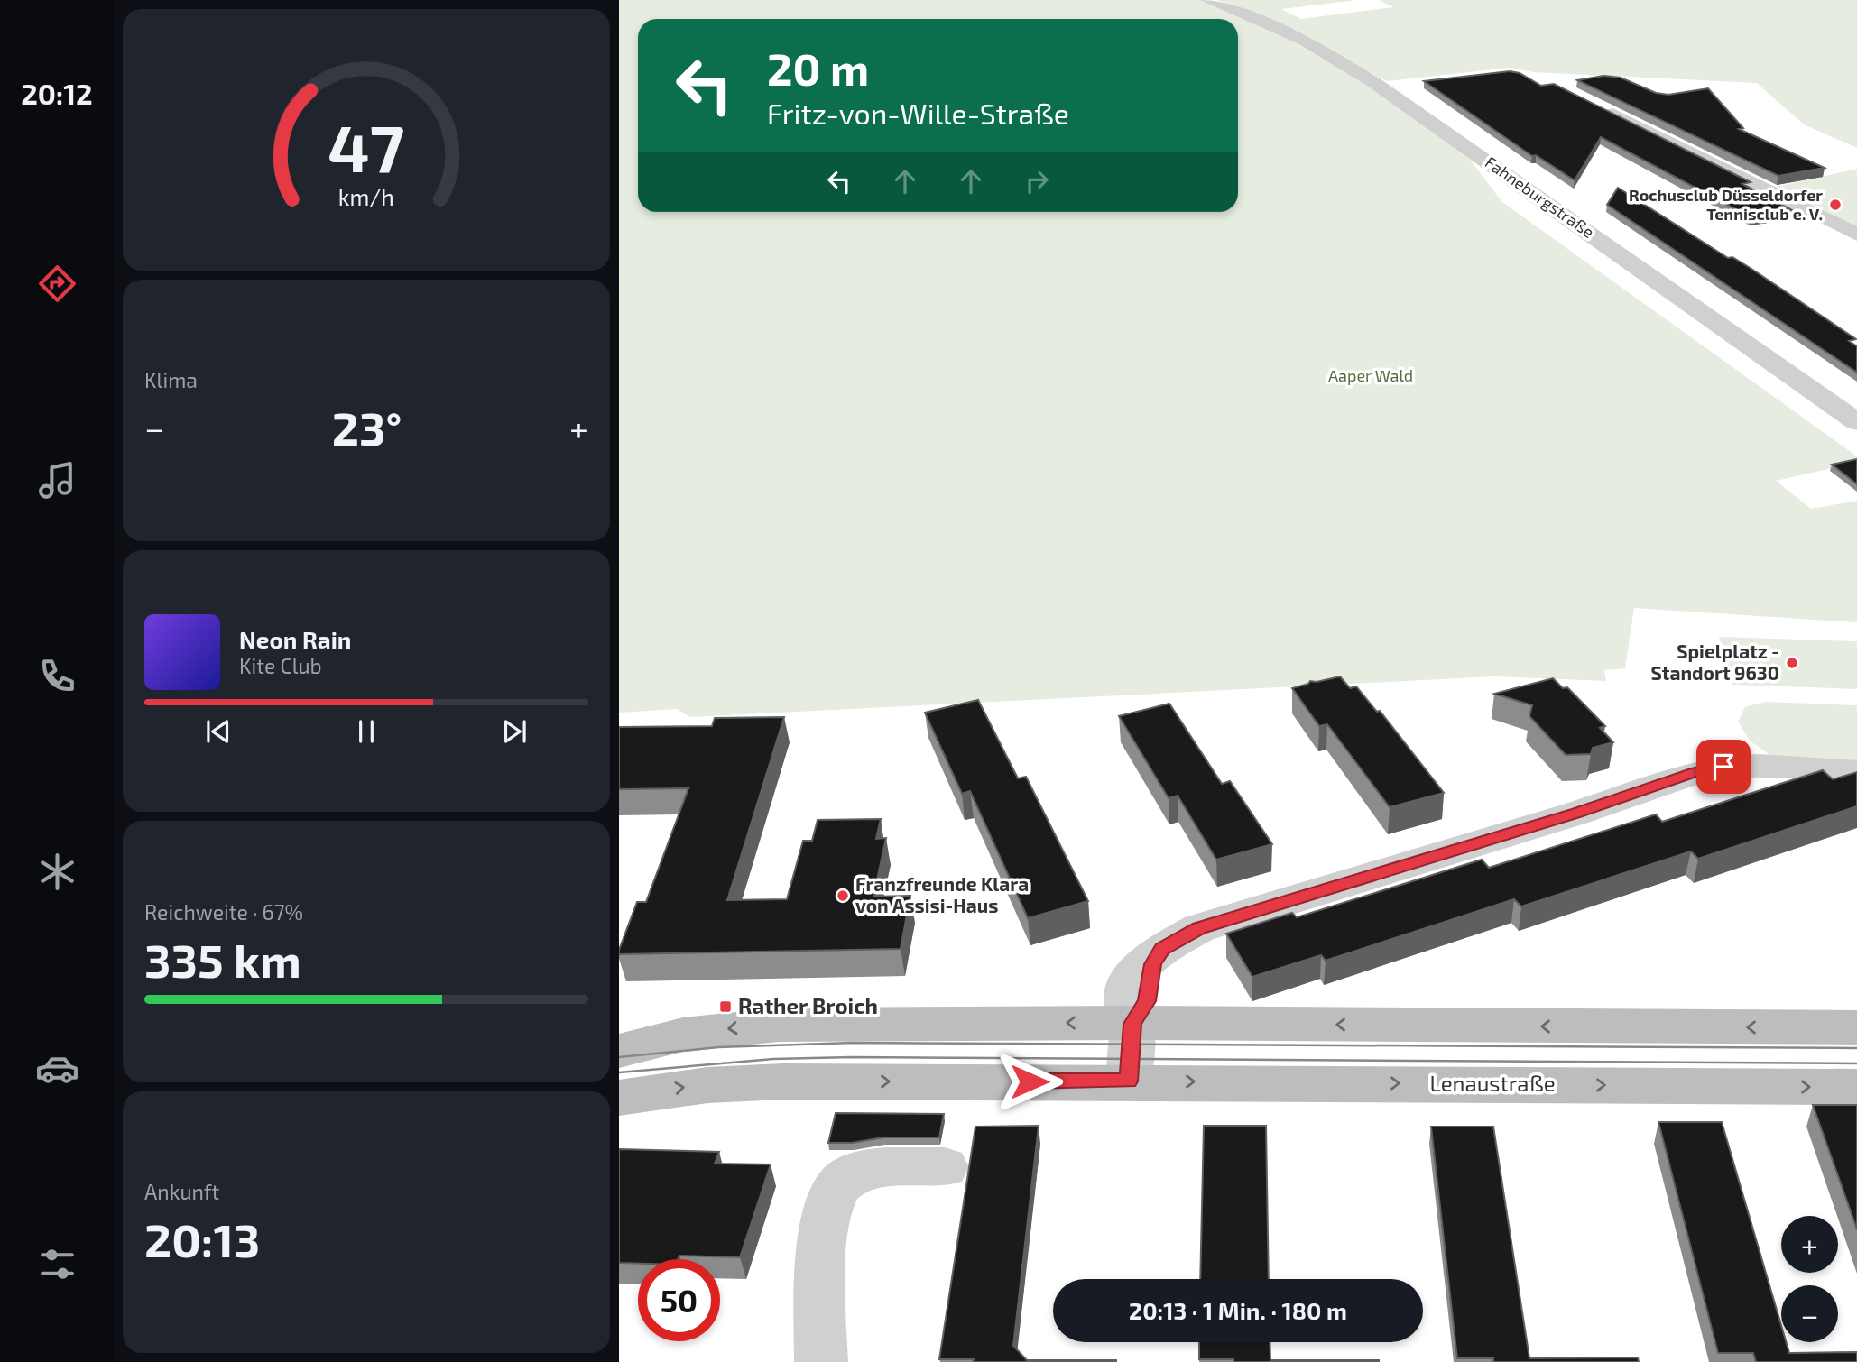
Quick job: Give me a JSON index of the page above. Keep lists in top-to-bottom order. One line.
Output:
{"streets":{"main road":["Lenaustraße"],"street":["Fahneburgstraße"]},"parks":["Aaper Wald"],"places":{"other":["Rochusclub Düsseldorfer Tennisclub e. V.","Spielplatz - Standort 9630","Franzfreunde Klara von Assisi-Haus"],"transit":["Rather Broich"]},"page":{"tabs":"20:12","turn":["20 m","Fritz-von-Wille-Straße"],"tile":["Klima",["Reichweite · 67%","335 km"],["Ankunft","20:13"]],"heat":["−","23°","+"],"song":["Neon Rain","Kite Club"],"map_buttons":["+","−"],"limit":"50","trip":"20:13 · 1 Min. · 180 m","gauge":["47","km/h"]}}
